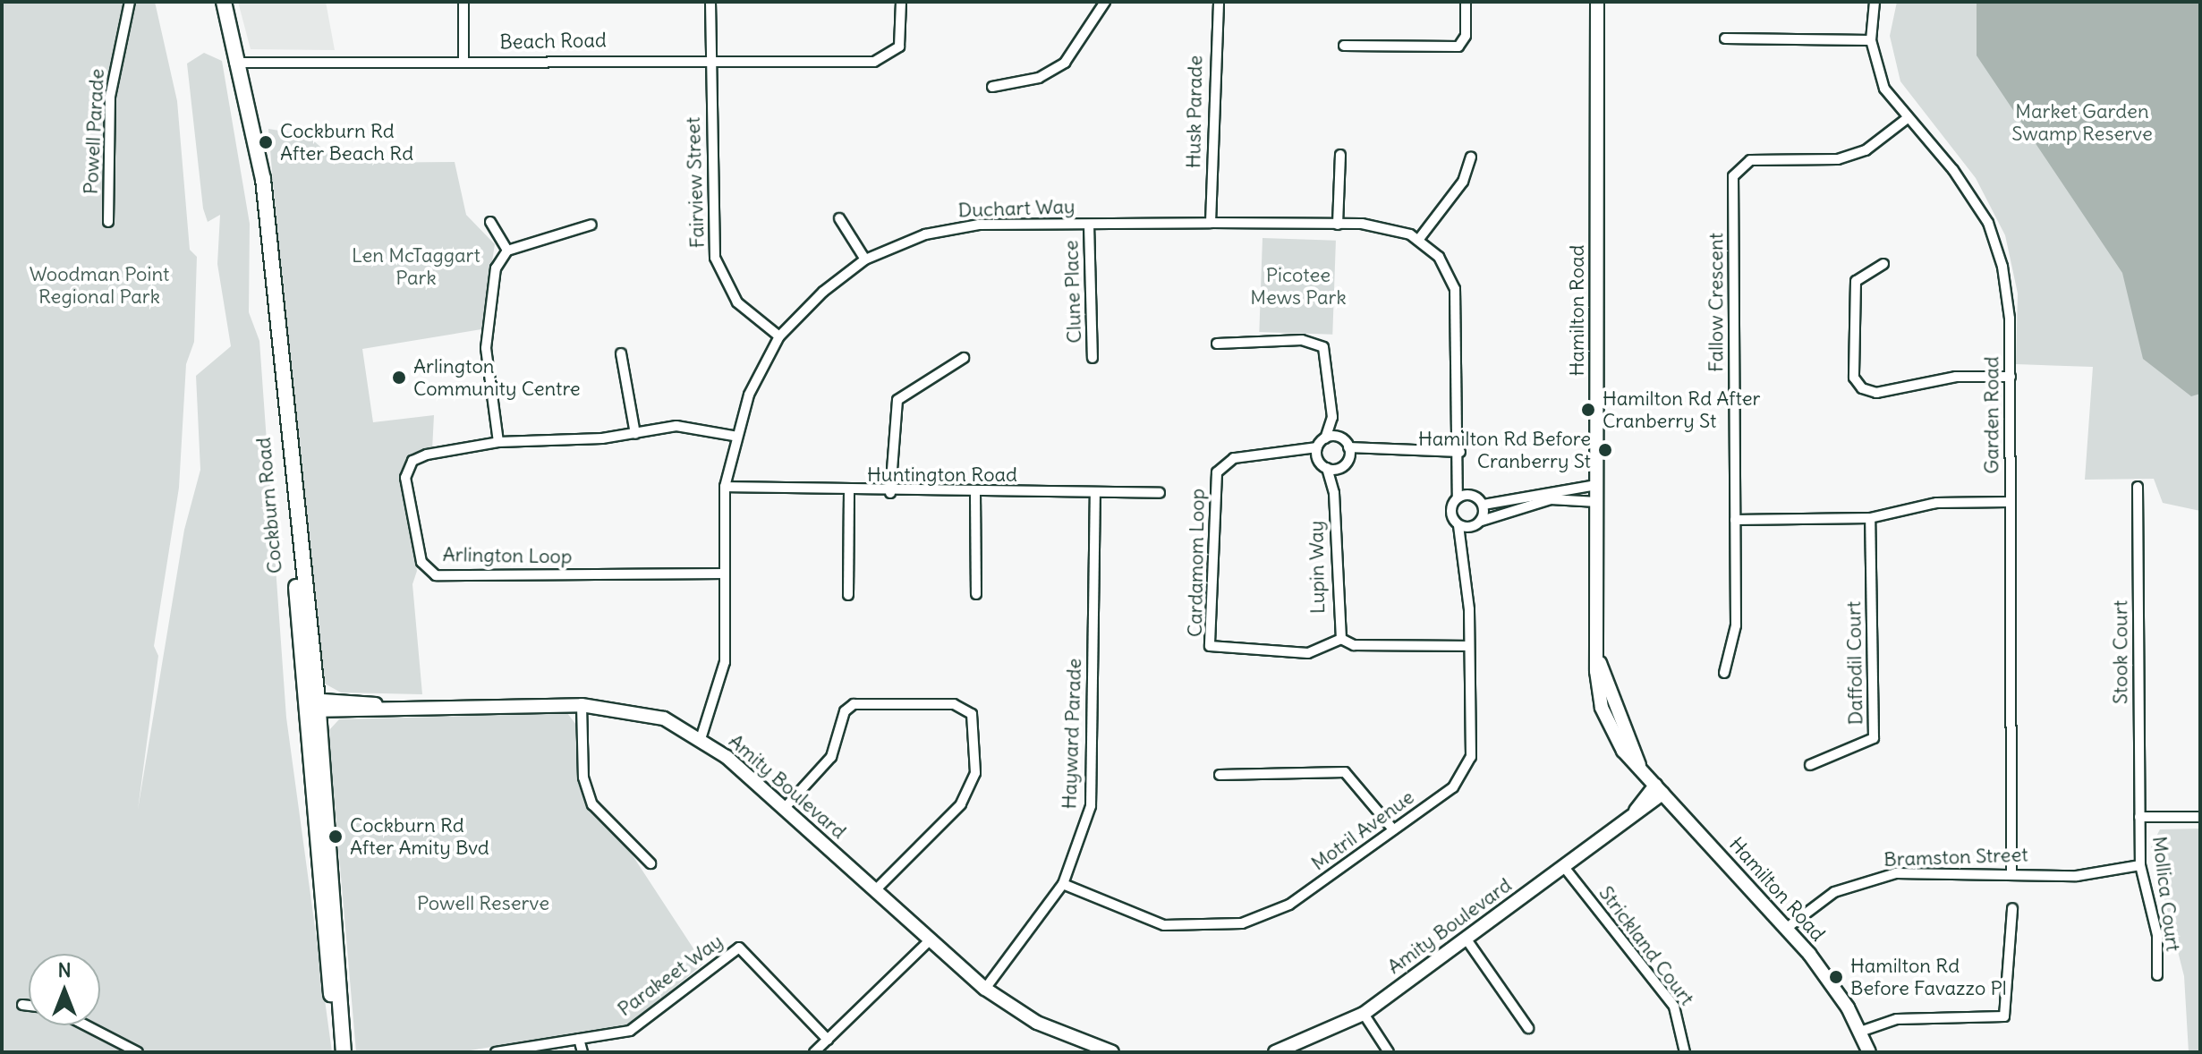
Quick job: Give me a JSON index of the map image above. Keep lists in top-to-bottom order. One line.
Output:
{"streets":{"main road":["Cockburn Road"],"street":["Beach Road","Husk Parade","Powell Parade","Fairview Street","Duchart Way","Clune Place","Fallow Crescent","Hamilton Road","Garden Road","Huntington Road","Arlington Loop","Cardamom Loop","Lupin Way","Stook Court","Daffodil Court","Hayward Parade","Amity Boulevard","Motril Avenue","Bramston Street","Mollica Court","Strickland Court","Parakeet Way"]},"crossings":[["Beach Road","Fairview Street"],["Beach Road","Cockburn Road"],["Husk Parade","Duchart Way"],["Fairview Street","Duchart Way"],["Duchart Way","Clune Place"],["Duchart Way","Huntington Road"],["Duchart Way","Arlington Loop"],["Duchart Way","Amity Boulevard"],["Duchart Way","Motril Avenue"],["Fallow Crescent","Garden Road"],["Hamilton Road","Amity Boulevard"],["Hamilton Road","Bramston Street"],["Garden Road","Bramston Street"],["Huntington Road","Hayward Parade"],["Cockburn Road","Amity Boulevard"],["Cardamom Loop","Lupin Way"],["Lupin Way","Motril Avenue"],["Stook Court","Mollica Court"],["Hayward Parade","Amity Boulevard"],["Hayward Parade","Motril Avenue"],["Amity Boulevard","Strickland Court"],["Bramston Street","Mollica Court"]],"parks":["Market Garden Swamp Reserve","Len McTaggart Park","Woodman Point Regional Park","Picotee Mews Park","Powell Reserve"],"places":["Cockburn Rd After Beach Rd","Arlington Community Centre","Hamilton Rd After Cranberry St","Hamilton Rd Before Cranberry St","Cockburn Rd After Amity Bvd","Hamilton Rd Before Favazzo Pl"],"north":"top"}
